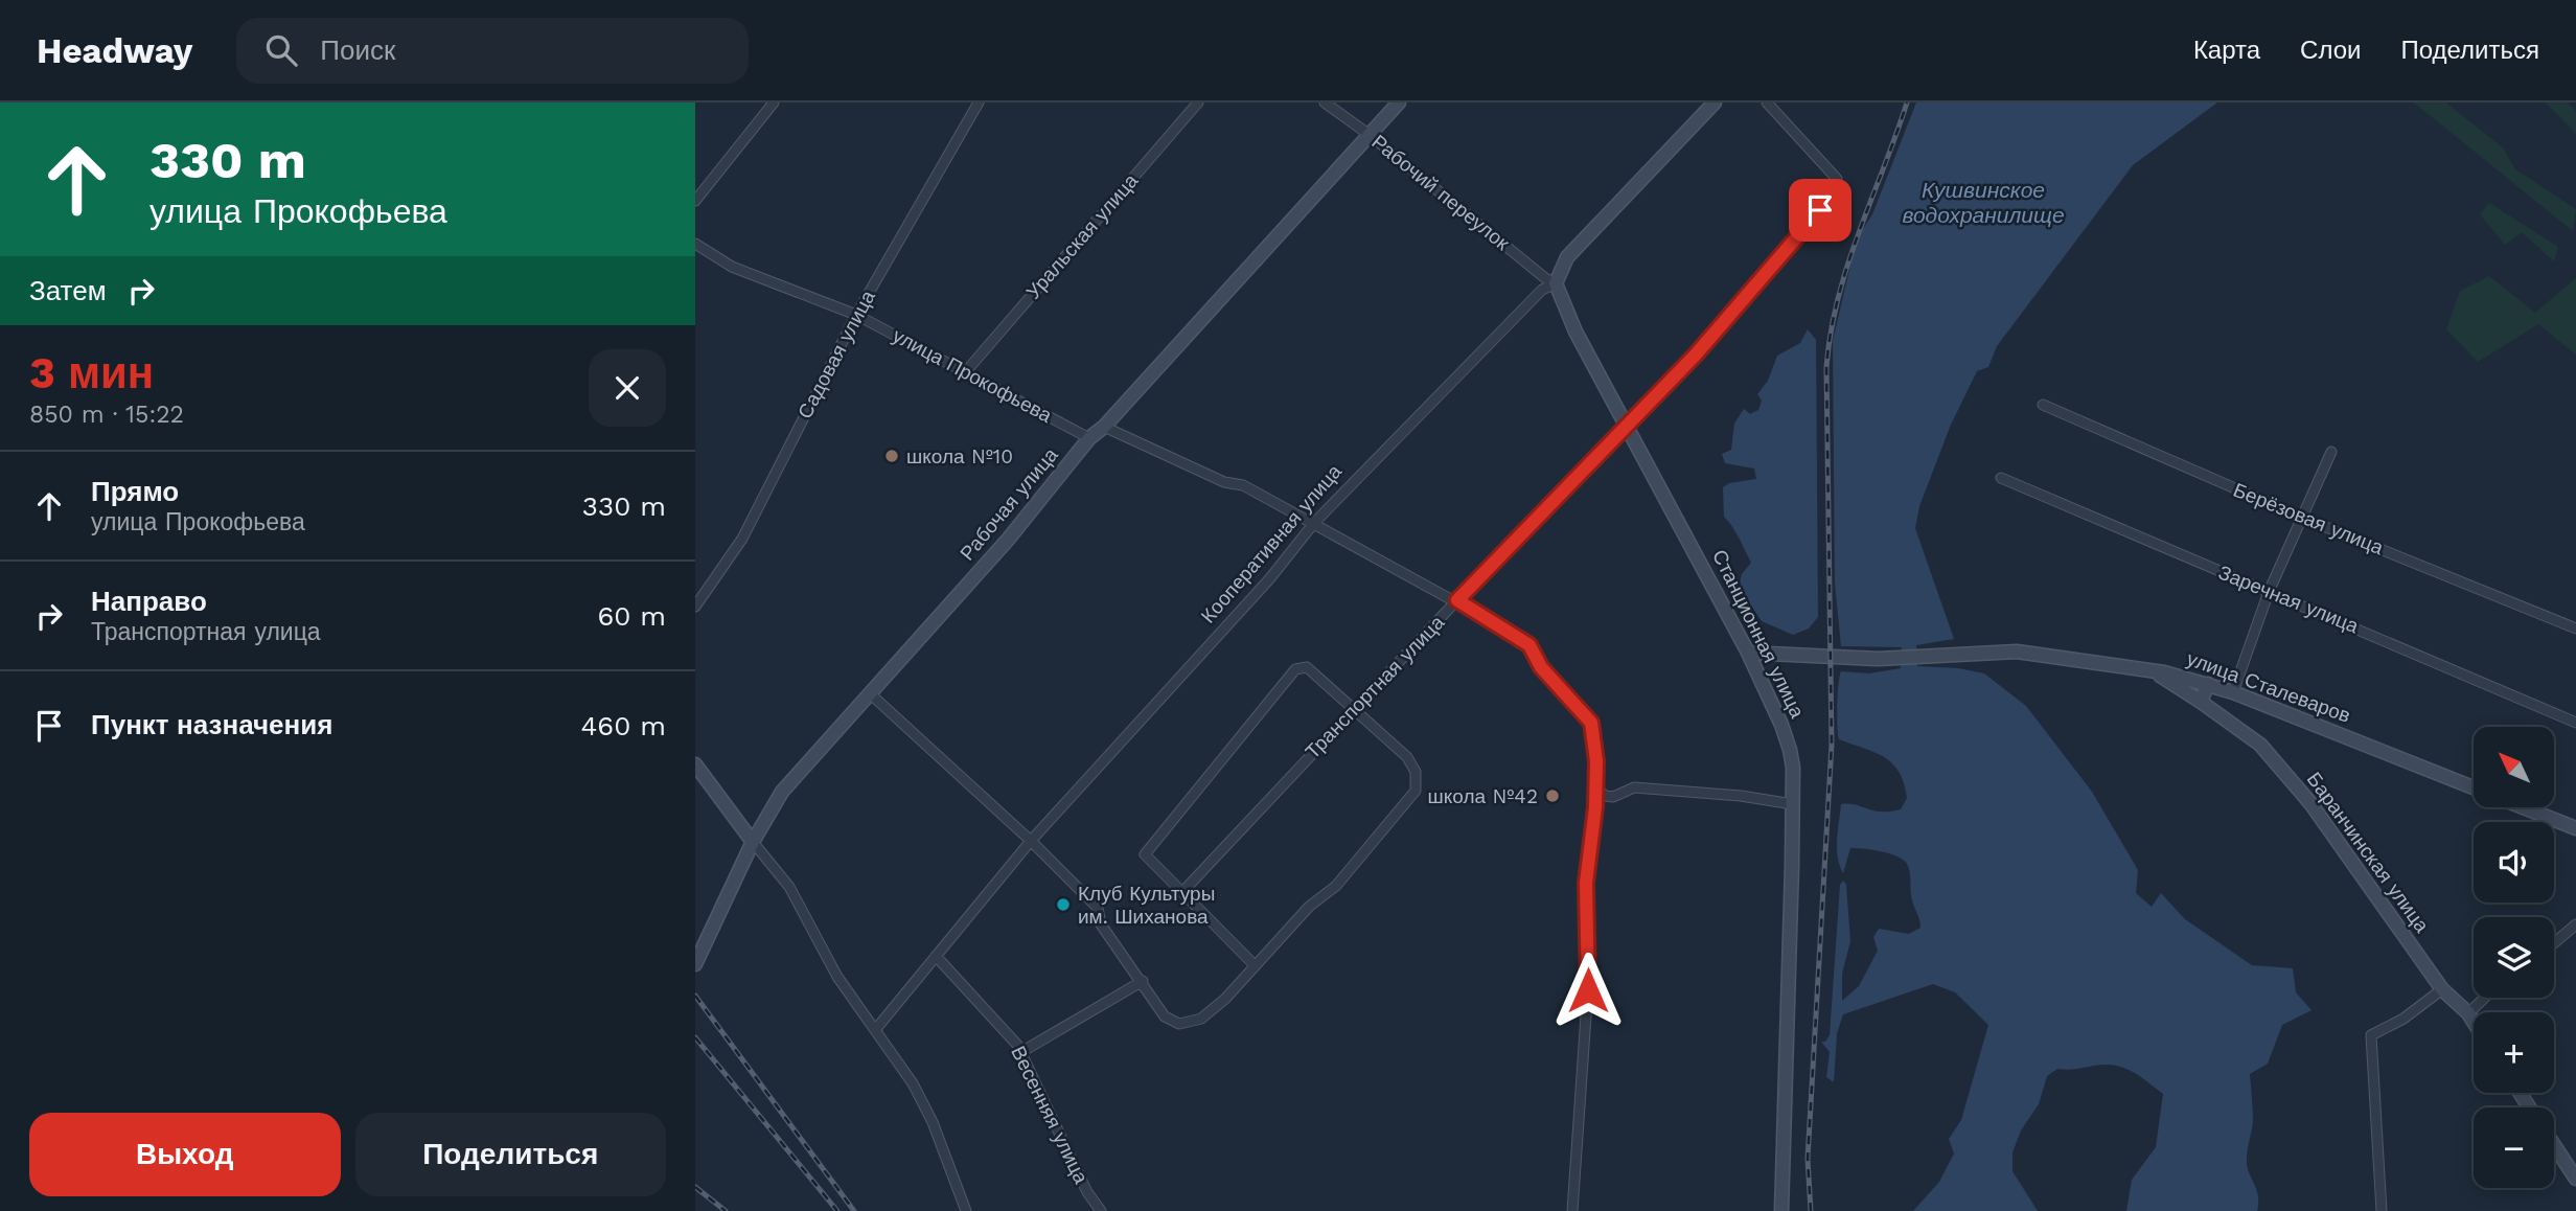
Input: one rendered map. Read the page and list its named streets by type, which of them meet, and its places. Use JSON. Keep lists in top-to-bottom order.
{
  "streets": {
    "street": [
      "Рабочий переулок",
      "Уральская улица",
      "Садовая улица",
      "улица Прокофьева",
      "Рабочая улица",
      "Берёзовая улица",
      "Кооперативная улица",
      "Заречная улица",
      "Станционная улица",
      "Транспортная улица",
      "улица Сталеваров",
      "Баранчинская улица",
      "Весенняя улица"
    ]
  },
  "crossings": [
    ["Рабочий переулок", "Рабочая улица"],
    ["Рабочий переулок", "Кооперативная улица"],
    ["Рабочий переулок", "Станционная улица"],
    ["Уральская улица", "улица Прокофьева"],
    ["Садовая улица", "улица Прокофьева"],
    ["улица Прокофьева", "Рабочая улица"],
    ["Кооперативная улица", "Станционная улица"],
    ["Кооперативная улица", "Весенняя улица"],
    ["Станционная улица", "Транспортная улица"],
    ["Станционная улица", "улица Сталеваров"],
    ["улица Сталеваров", "Баранчинская улица"]
  ],
  "water": ["Кушвинское водохранилище"],
  "places": ["школа №10", "школа №42", "Клуб Культуры им. Шиханова"],
  "north": "top left",
  "page": {
    "header": "Headway",
    "search": "Поиск",
    "nav": ["Карта", "Слои", "Поделиться"],
    "turn": ["330 m", "улица Прокофьева"],
    "then": "Затем",
    "heading": ["3 мин", "850 m · 15:22"],
    "list": [
      {
        "name": "Прямо",
        "note": "улица Прокофьева",
        "value": "330 m"
      },
      {
        "name": "Направо",
        "note": "Транспортная улица",
        "value": "60 m"
      },
      {
        "name": "Пункт назначения",
        "value": "460 m"
      }
    ],
    "map_buttons": ["+", "−"],
    "buttons": ["Выход", "Поделиться"]
  }
}
